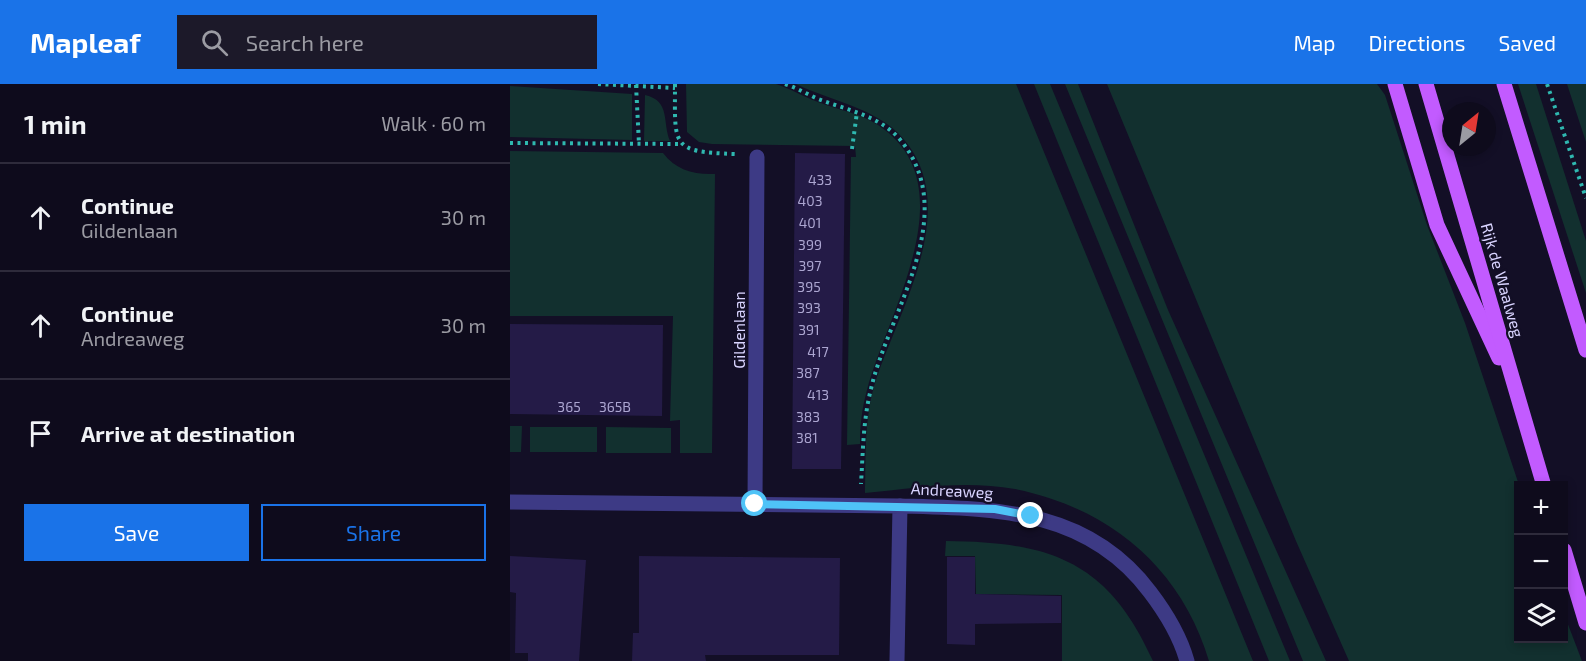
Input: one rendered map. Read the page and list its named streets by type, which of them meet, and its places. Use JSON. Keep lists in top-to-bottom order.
{
  "streets": {
    "main road": ["Rijk de Waalweg"],
    "street": ["Gildenlaan", "Andreaweg"]
  },
  "house_numbers": [
    "433",
    "403",
    "401",
    "399",
    "397",
    "395",
    "393",
    "391",
    "417",
    "387",
    "413",
    "365",
    "365B",
    "383",
    "381"
  ],
  "north": "top right",
  "page": {
    "header": "Mapleaf",
    "search": "Search here",
    "nav": ["Map", "Directions", "Saved"],
    "heading": ["1 min", "Walk · 60 m"],
    "list": [
      ["Continue", "Gildenlaan", "30 m"],
      ["Continue", "Andreaweg", "30 m"],
      "Arrive at destination"
    ],
    "map_buttons": ["+", "−"],
    "buttons": ["Save", "Share"]
  }
}
